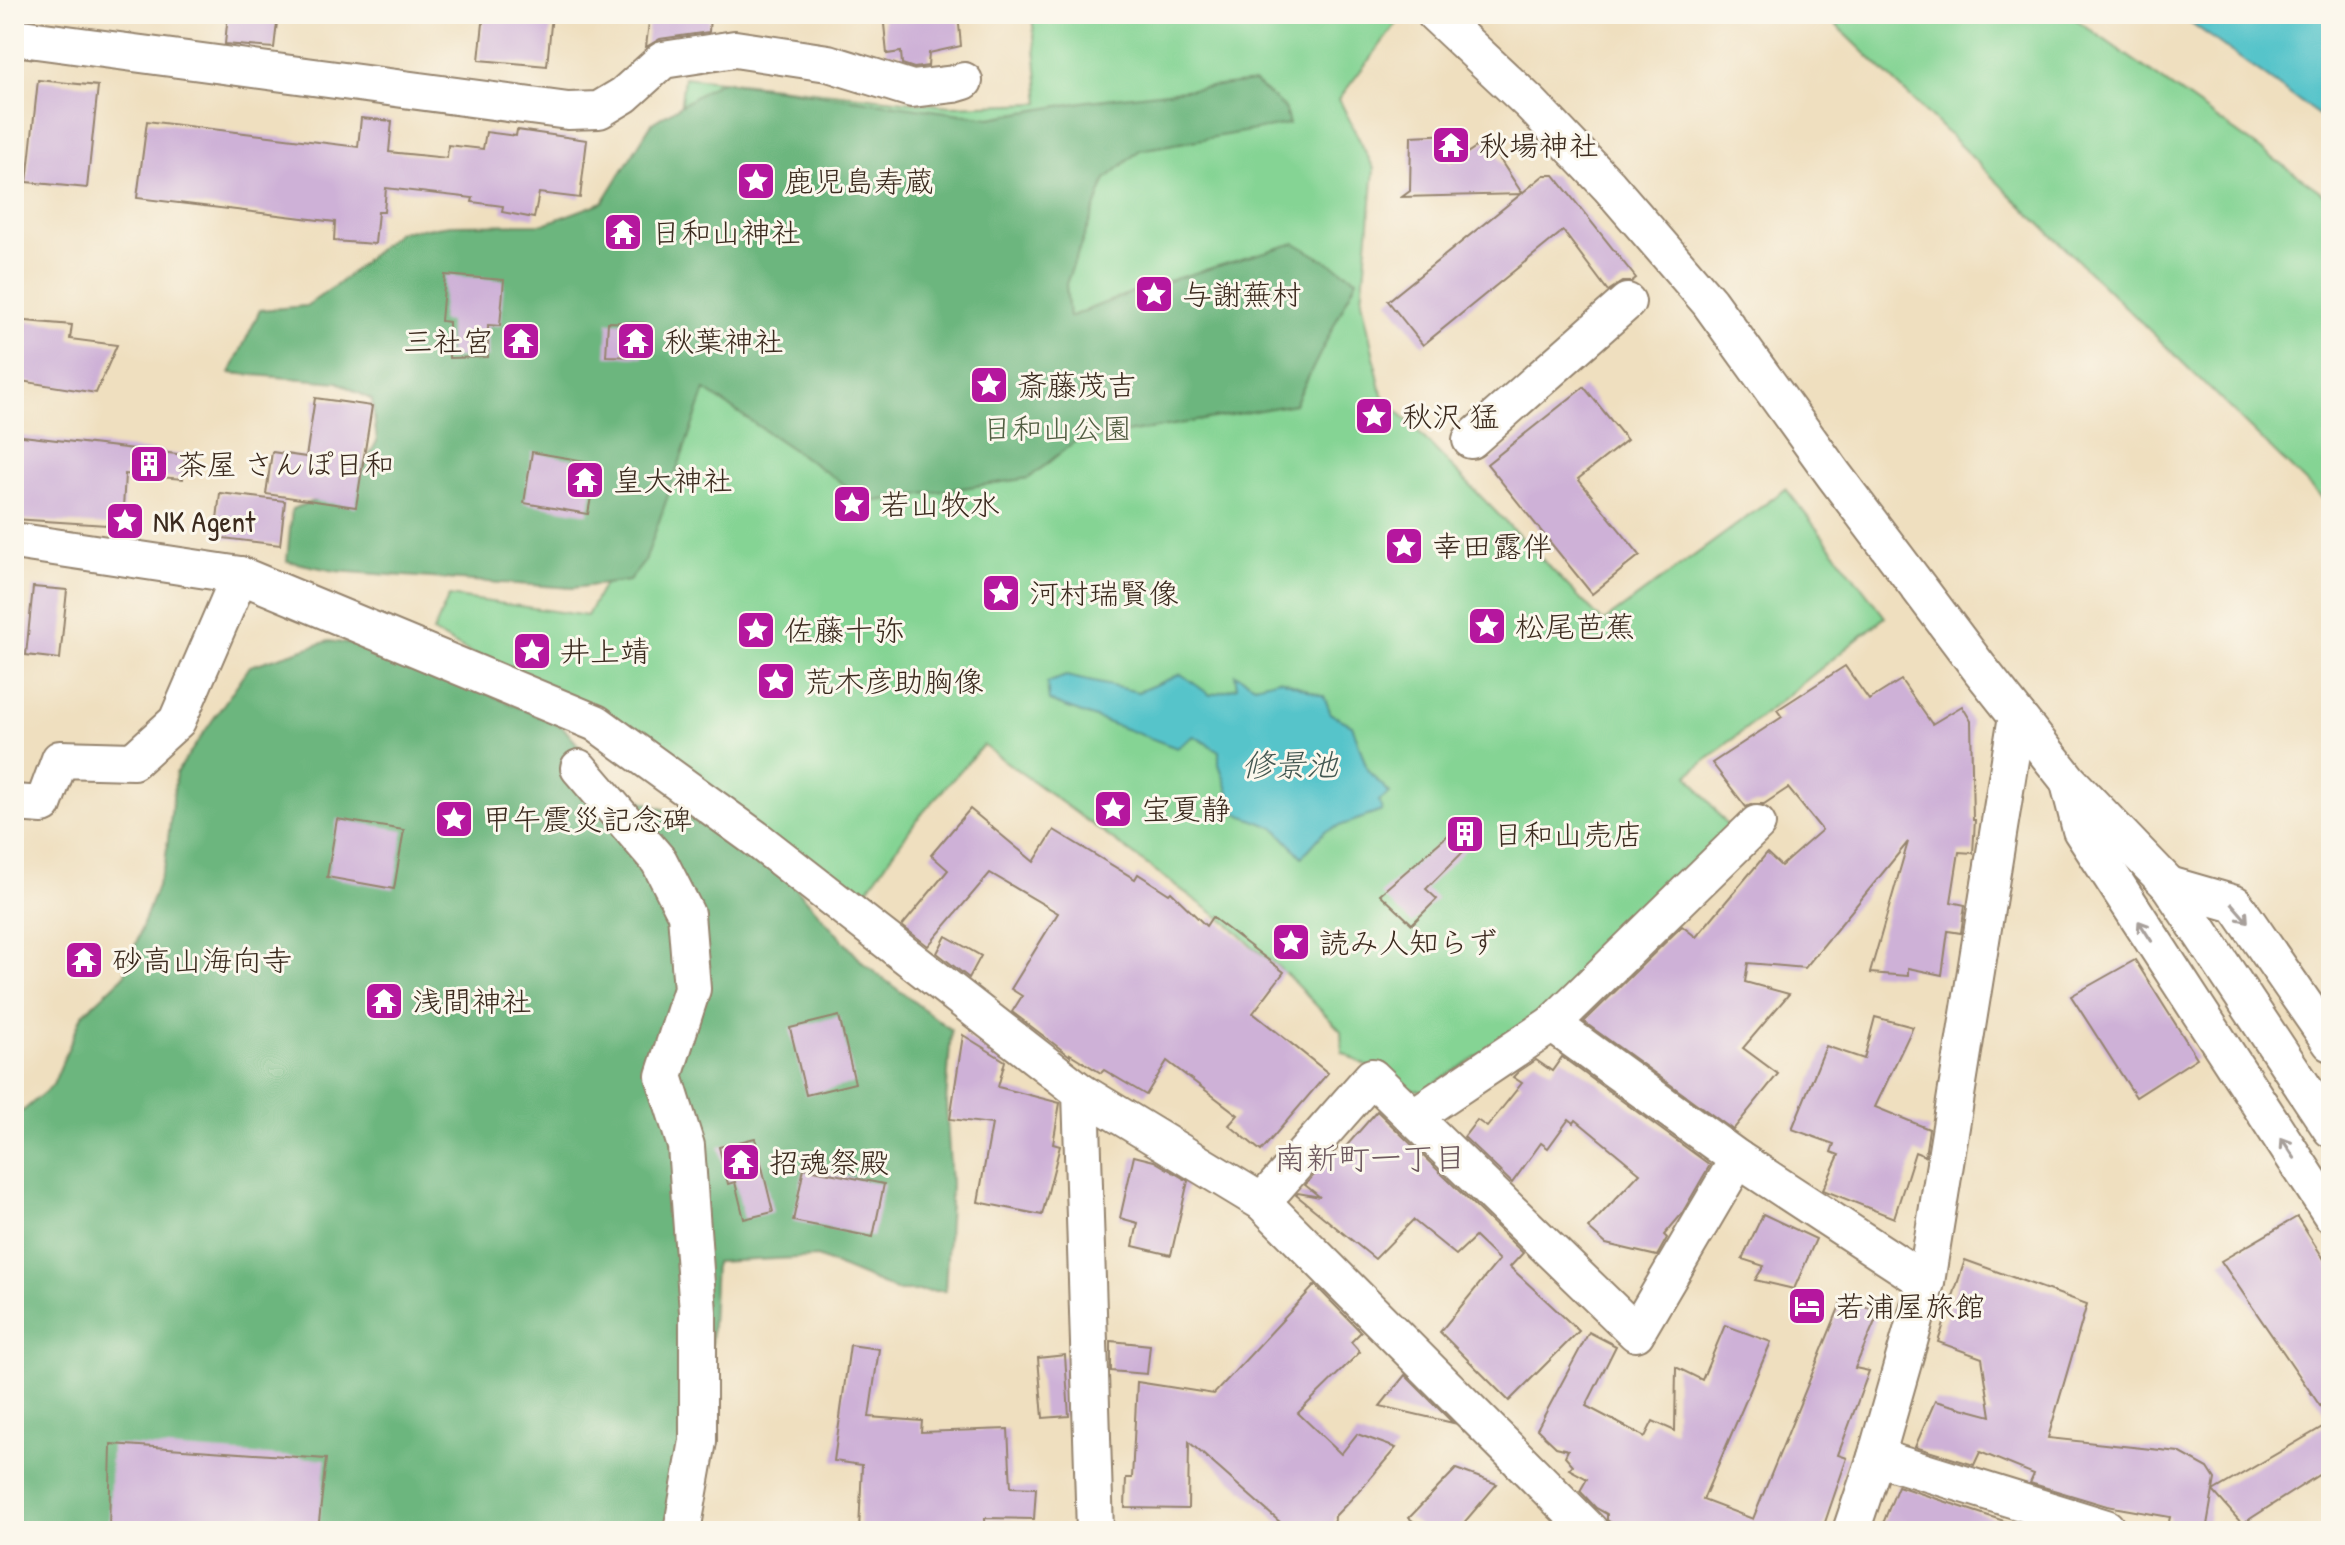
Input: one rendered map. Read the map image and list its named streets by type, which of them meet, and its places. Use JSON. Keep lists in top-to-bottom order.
{
  "districts": ["南新町一丁目"],
  "water": ["修景池"],
  "parks": ["日和山公園"],
  "places": {
    "temple": [
      "秋場神社",
      "日和山神社",
      "三社宮",
      "秋葉神社",
      "皇大神社",
      "砂高山海向寺",
      "浅間神社",
      "招魂祭殿"
    ],
    "place": [
      "鹿児島寿蔵",
      "与謝蕪村",
      "斎藤茂吉",
      "秋沢 猛",
      "若山牧水",
      "NK Agent",
      "幸田露伴",
      "河村瑞賢像",
      "松尾芭蕉",
      "佐藤十弥",
      "井上靖",
      "荒木彦助胸像",
      "宝夏静",
      "甲午震災記念碑",
      "読み人知らず"
    ],
    "building": ["茶屋 さんぽ日和", "日和山売店"],
    "hotel": ["若浦屋旅館"]
  }
}
